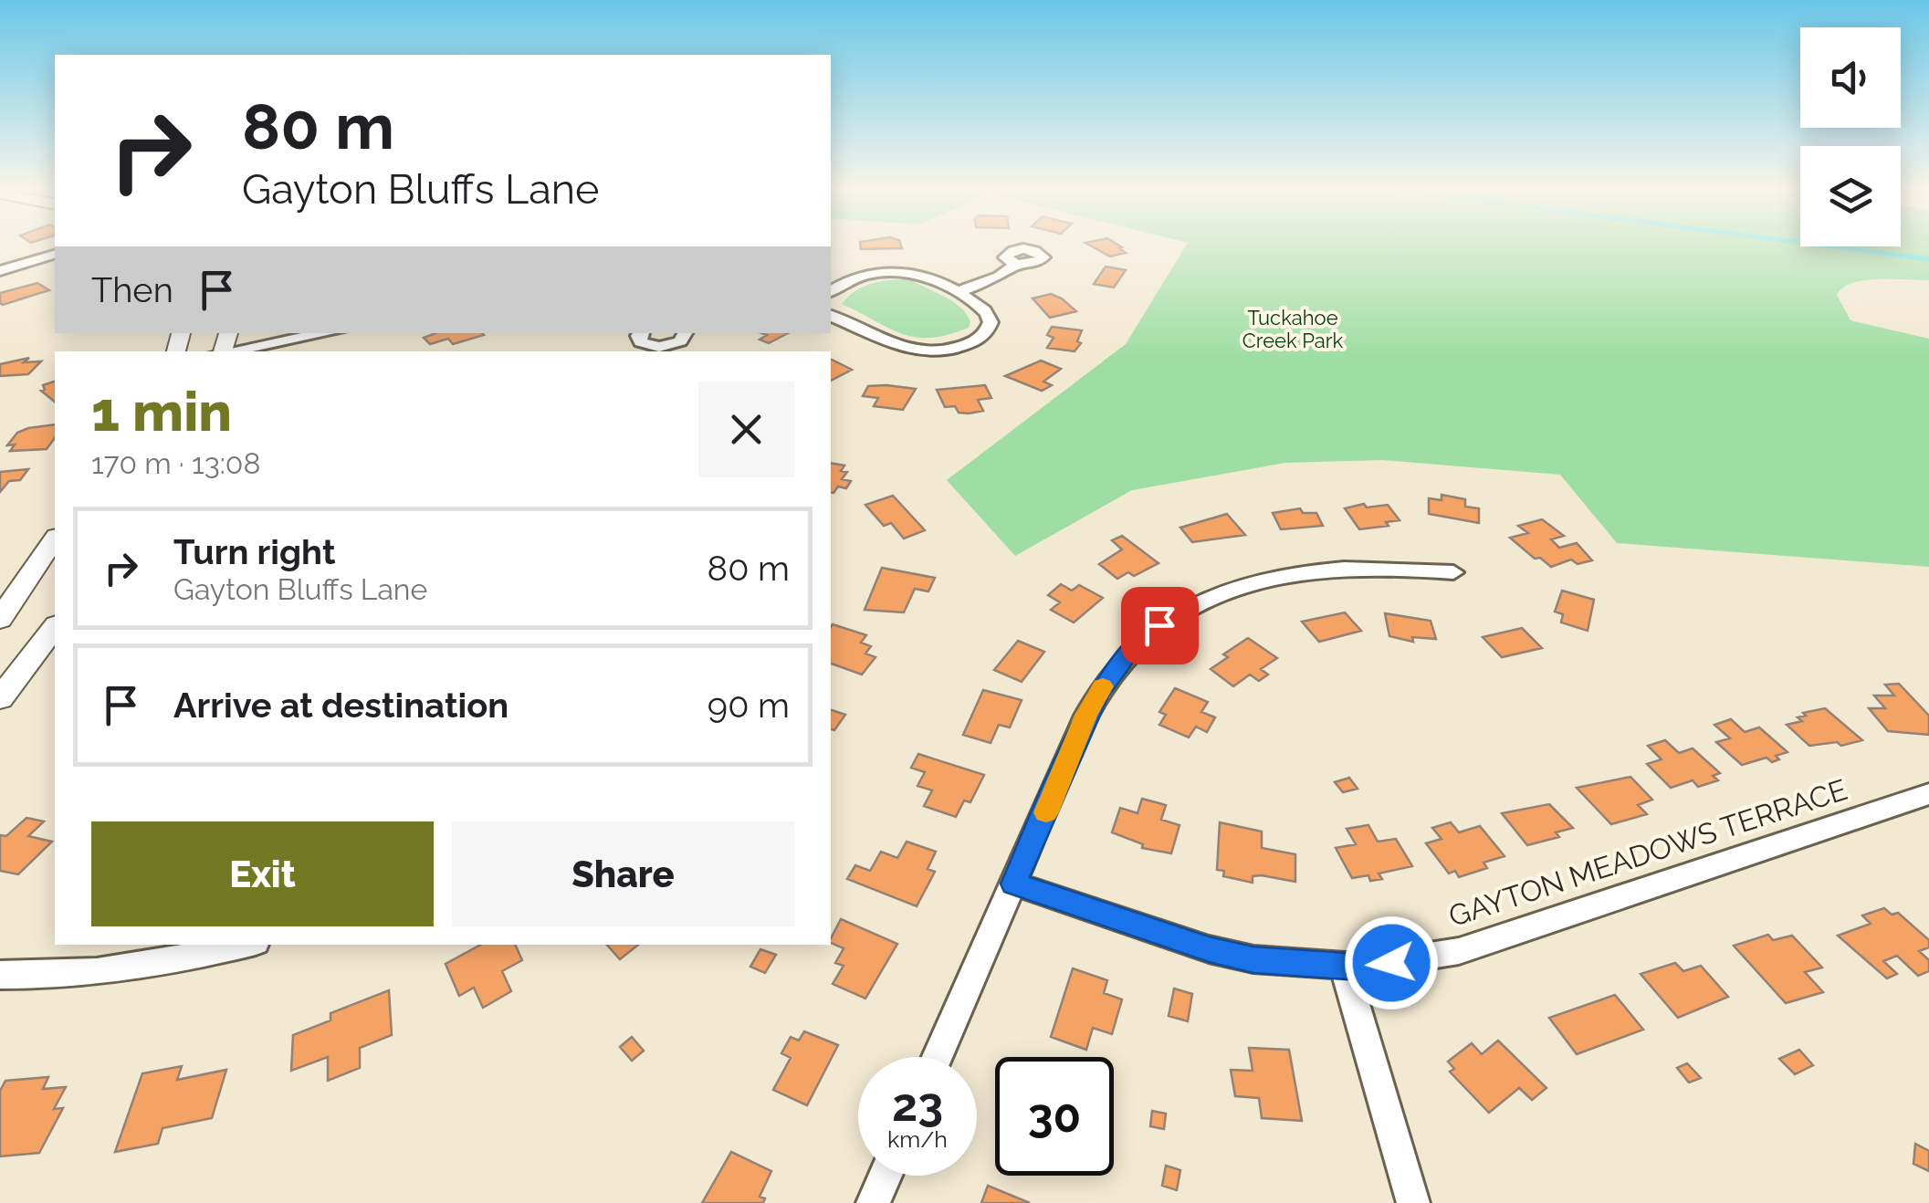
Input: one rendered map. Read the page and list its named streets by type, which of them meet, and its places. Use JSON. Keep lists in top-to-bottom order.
{
  "streets": {
    "street": ["GAYTON MEADOWS TERRACE"]
  },
  "parks": ["Tuckahoe Creek Park"],
  "page": {
    "turn": ["80 m", "Gayton Bluffs Lane"],
    "then": "Then",
    "heading": ["1 min", "170 m · 13:08"],
    "list": [
      {
        "name": "Turn right",
        "note": "Gayton Bluffs Lane",
        "value": "80 m"
      },
      {
        "name": "Arrive at destination",
        "value": "90 m"
      }
    ],
    "buttons": ["Exit", "Share"],
    "speed": "23 km/h",
    "limit": "30"
  }
}
